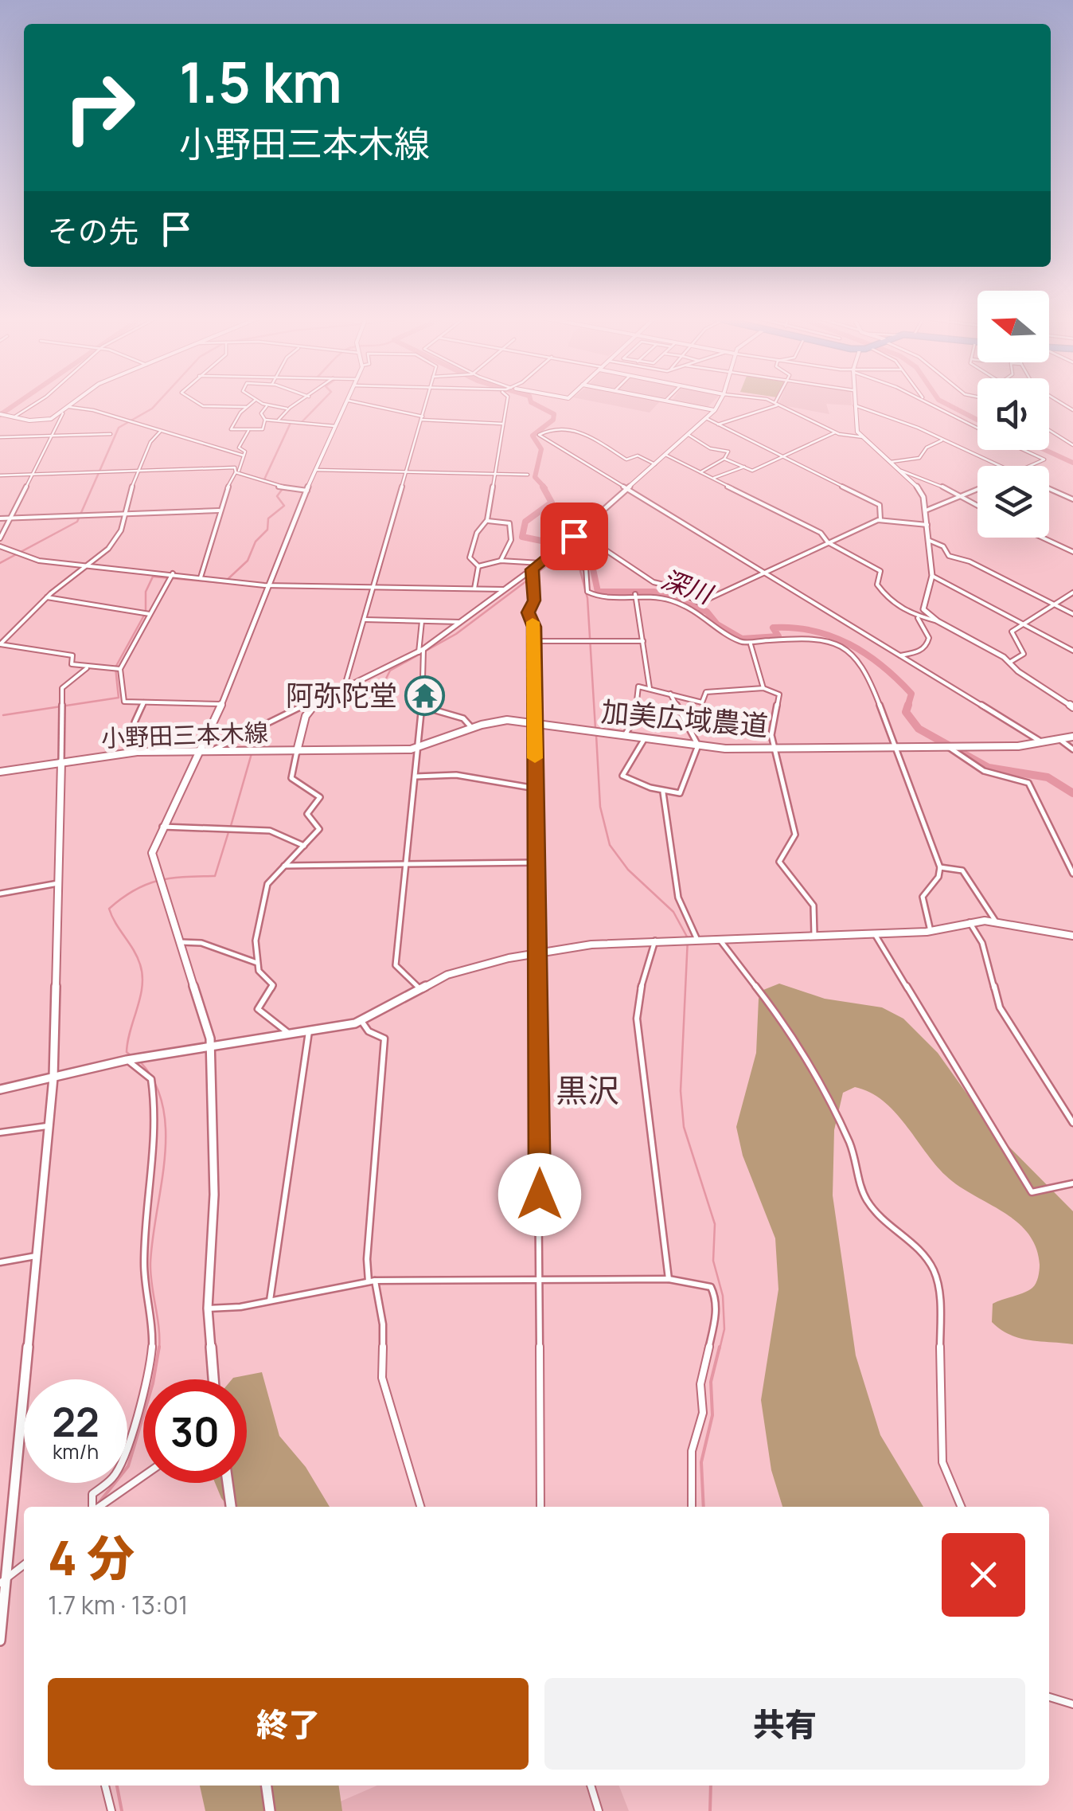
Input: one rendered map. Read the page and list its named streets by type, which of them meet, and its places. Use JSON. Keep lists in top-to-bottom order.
{
  "streets": {
    "street": ["加美広域農道", "小野田三本木線"]
  },
  "crossings": [
    ["加美広域農道", "小野田三本木線"]
  ],
  "districts": ["黒沢"],
  "water": ["深川"],
  "places": {
    "temple": ["阿弥陀堂"]
  },
  "north": "left",
  "page": {
    "turn": ["1.5 km", "小野田三本木線"],
    "then": "その先",
    "speed": "22 km/h",
    "limit": "30",
    "heading": ["4 分", "1.7 km · 13:01"],
    "buttons": ["終了", "共有"]
  }
}
